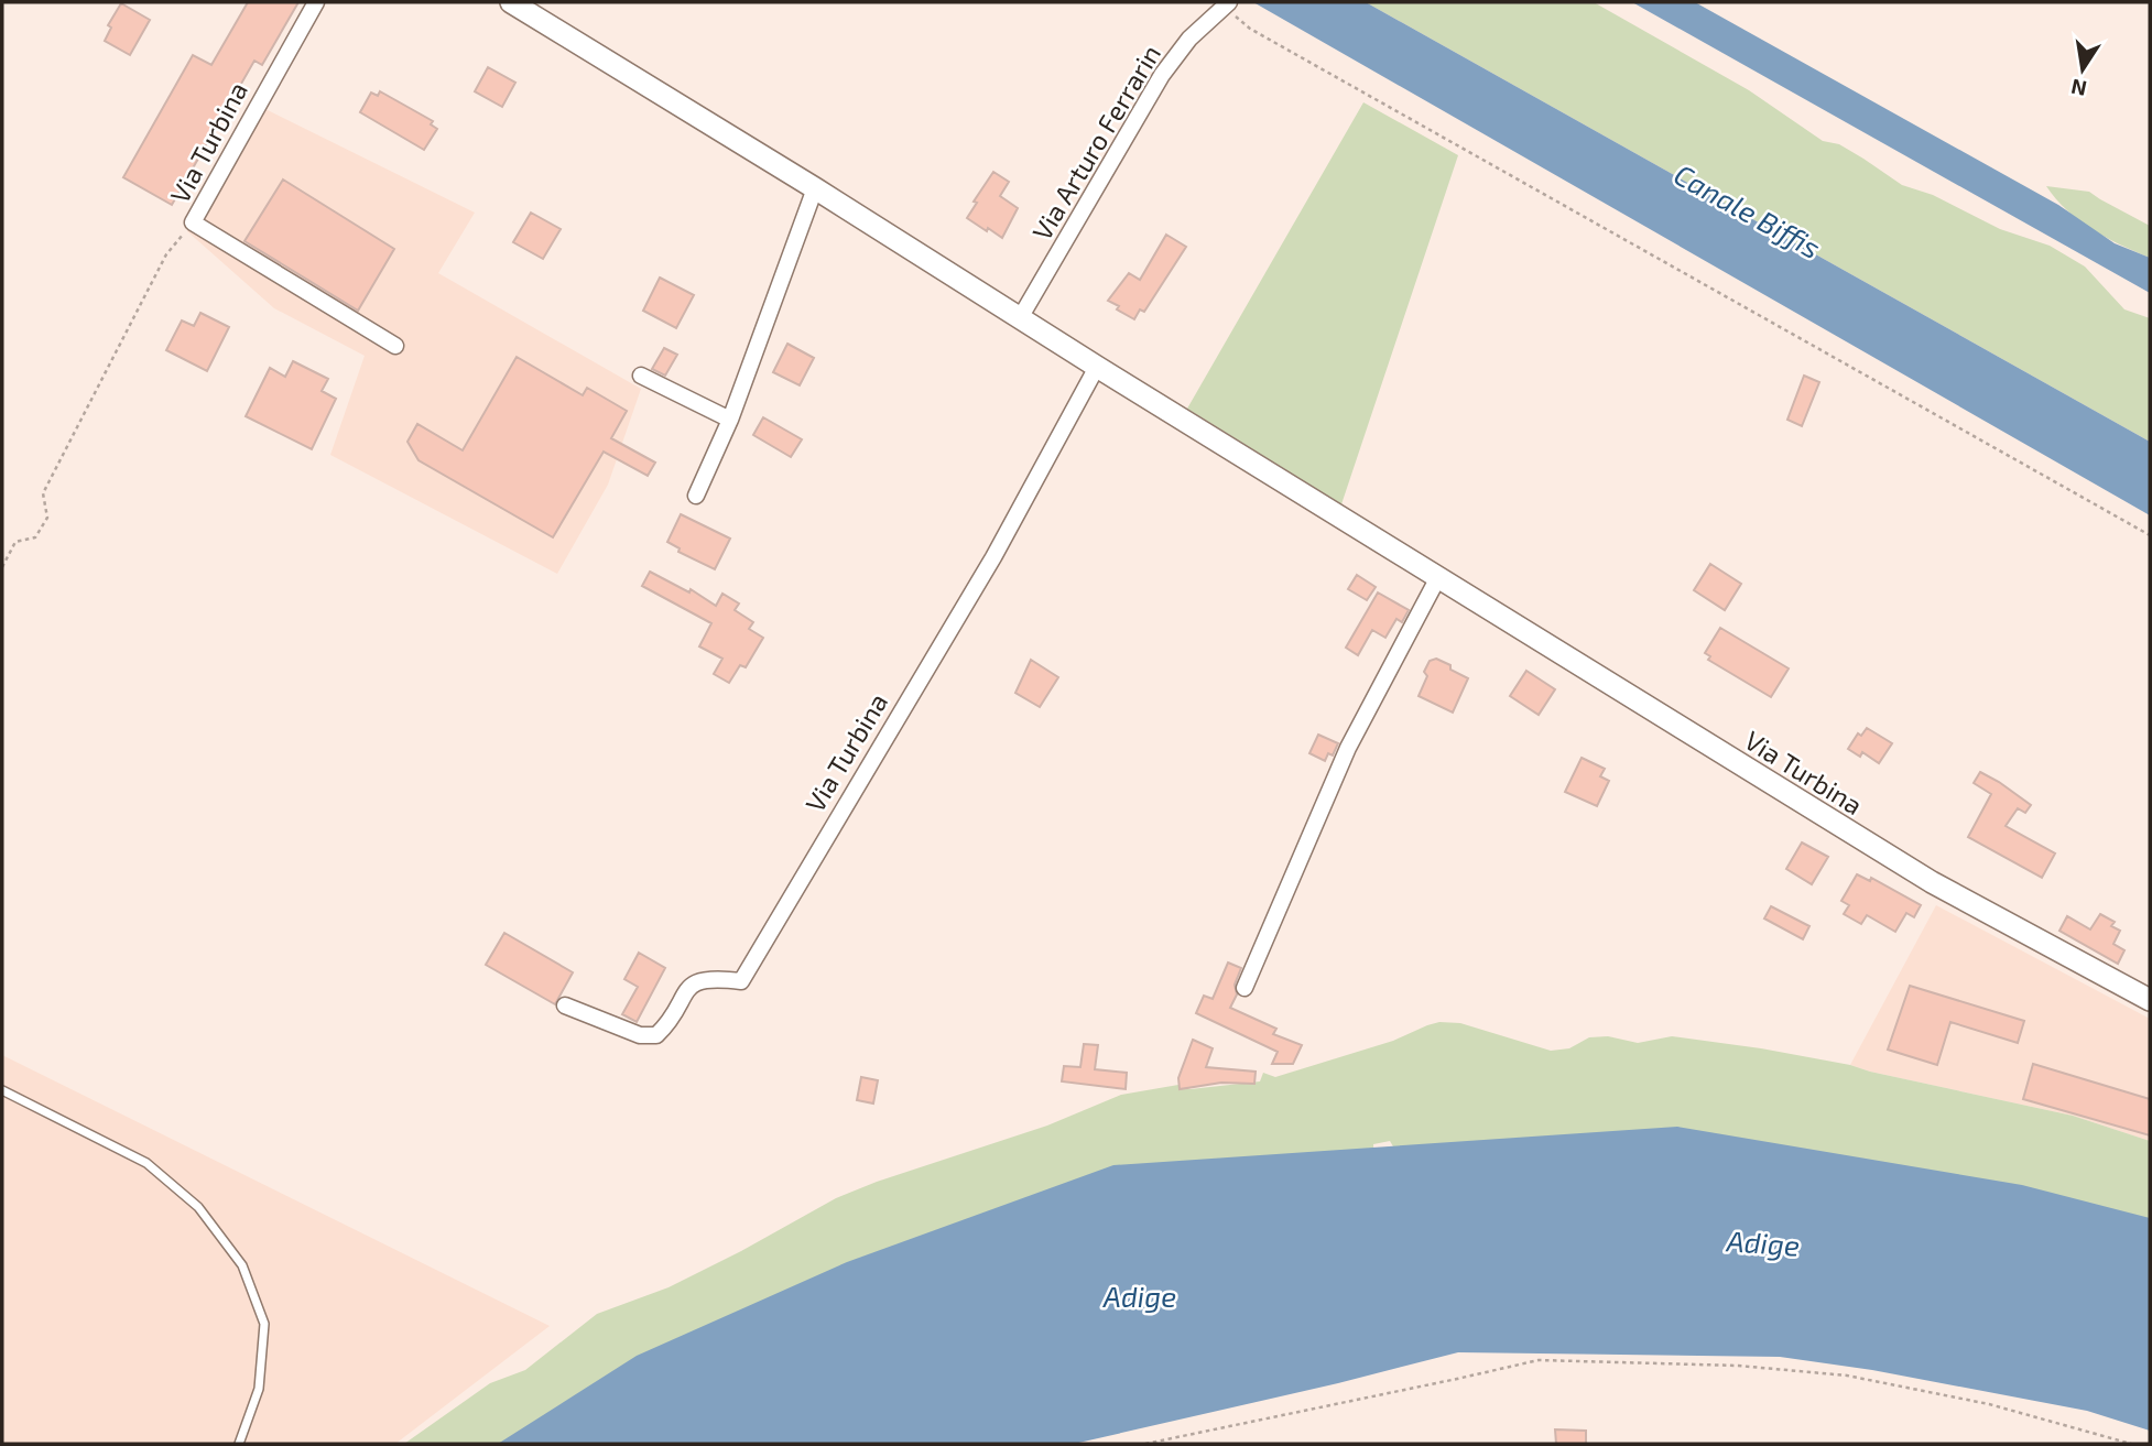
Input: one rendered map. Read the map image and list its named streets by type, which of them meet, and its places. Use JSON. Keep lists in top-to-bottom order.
{
  "streets": {
    "street": ["Via Turbina", "Via Arturo Ferrarin"]
  },
  "crossings": [
    ["Via Turbina", "Via Arturo Ferrarin"]
  ],
  "water": ["Canale Biffis", "Adige"],
  "north": "bottom"
}
